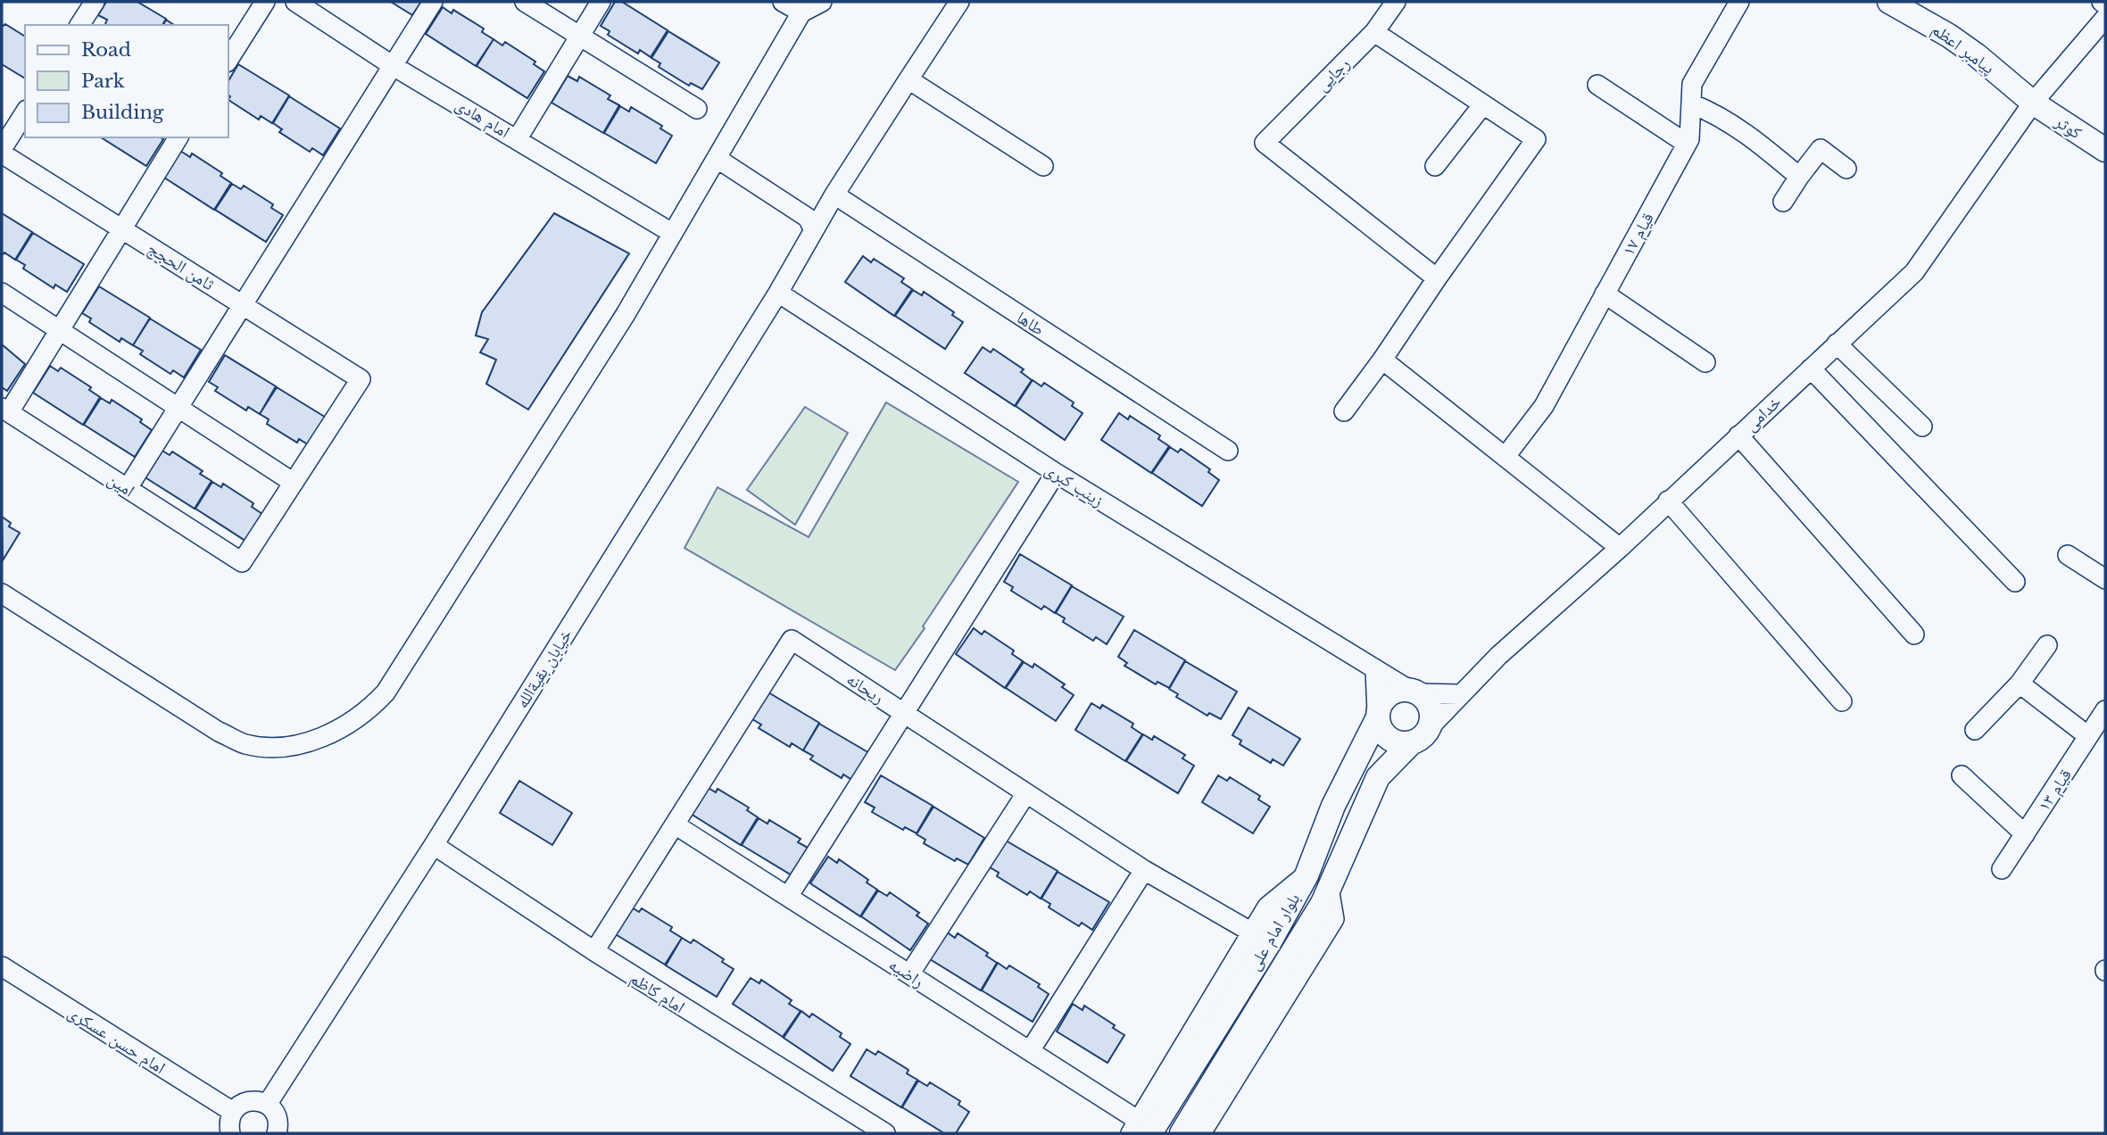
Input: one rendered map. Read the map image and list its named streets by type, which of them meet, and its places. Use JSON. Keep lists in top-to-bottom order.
{
  "streets": {
    "main road": ["پیامبر اعظم", "کوثر", "بلوار امام علی"],
    "street": [
      "رجایی",
      "امام هادی",
      "قیام ۱۷",
      "ثامن الحجج",
      "طاها",
      "خدامی",
      "امین",
      "زینب کبری",
      "خیابان بقیةالله",
      "ریحانه",
      "قیام ۱۳",
      "راضیه",
      "امام کاظم",
      "امام حسن عسکری"
    ]
  },
  "crossings": [
    ["پیامبر اعظم", "کوثر"],
    ["پیامبر اعظم", "خدامی"],
    ["کوثر", "خدامی"],
    ["ثامن الحجج", "امین"],
    ["طاها", "خیابان بقیةالله"],
    ["خدامی", "زینب کبری"],
    ["خدامی", "بلوار امام علی"],
    ["زینب کبری", "خیابان بقیةالله"],
    ["زینب کبری", "بلوار امام علی"],
    ["خیابان بقیةالله", "امام کاظم"],
    ["ریحانه", "راضیه"],
    ["ریحانه", "امام کاظم"],
    ["بلوار امام علی", "راضیه"]
  ],
  "legend": ["Road", "Park", "Building"]
}
